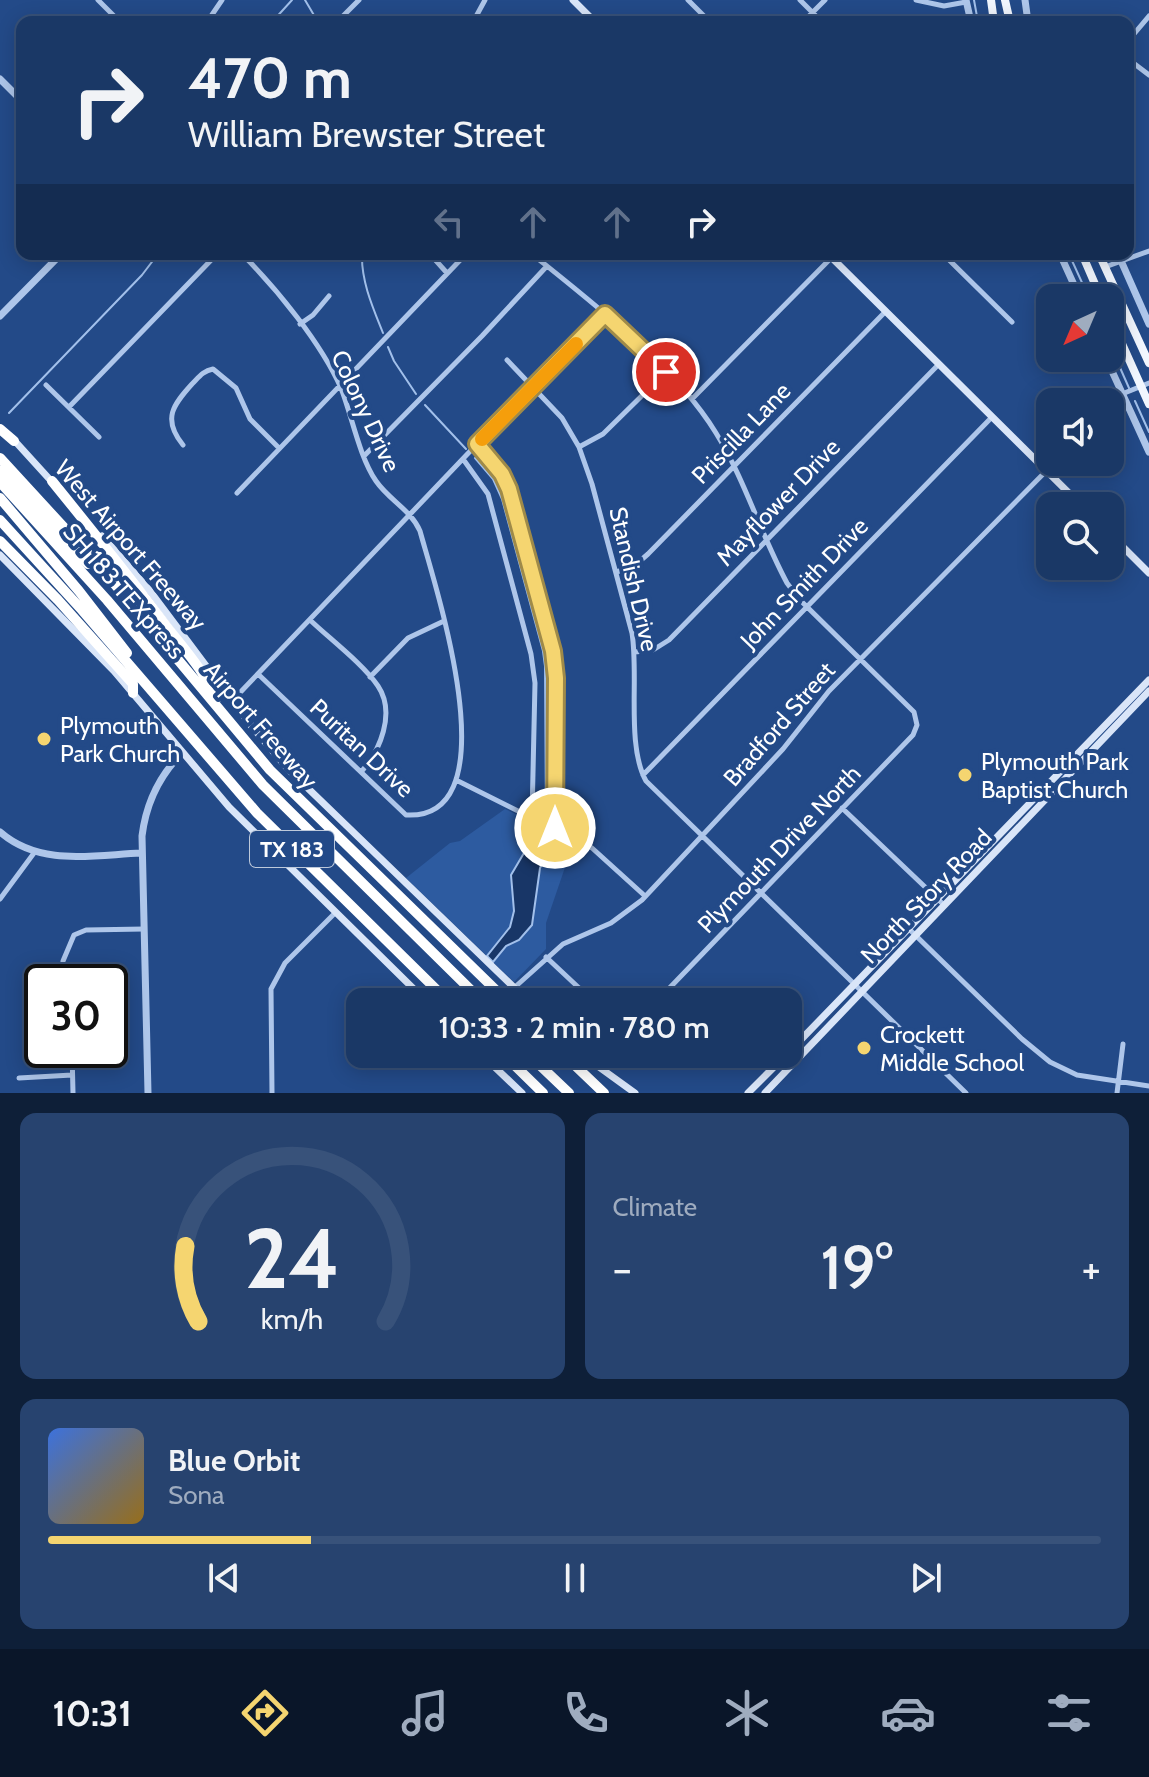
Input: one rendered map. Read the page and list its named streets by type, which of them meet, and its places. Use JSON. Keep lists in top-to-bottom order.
{
  "streets": {
    "highway": ["SH 183 TEXpress", "Airport Freeway", "TX 183"],
    "main road": ["West Airport Freeway", "North Story Road"],
    "street": [
      "Colony Drive",
      "Priscilla Lane",
      "Mayflower Drive",
      "Standish Drive",
      "John Smith Drive",
      "Bradford Street",
      "Puritan Drive",
      "Plymouth Drive North"
    ]
  },
  "crossings": [
    ["Colony Drive", "Puritan Drive"],
    ["Priscilla Lane", "Standish Drive"],
    ["Mayflower Drive", "Standish Drive"],
    ["West Airport Freeway", "Bradford Street"],
    ["Standish Drive", "John Smith Drive"],
    ["Bradford Street", "Plymouth Drive North"]
  ],
  "places": ["Plymouth Park Church", "Plymouth Park Baptist Church", "Crockett Middle School"],
  "north": "bottom left",
  "page": {
    "turn": ["470 m", "William Brewster Street"],
    "limit": "30",
    "trip": "10:33 · 2 min · 780 m",
    "tile": "Climate",
    "heat": ["−", "19°", "+"],
    "song": ["Blue Orbit", "Sona"],
    "tabs": "10:31",
    "gauge": ["24", "km/h"]
  }
}
